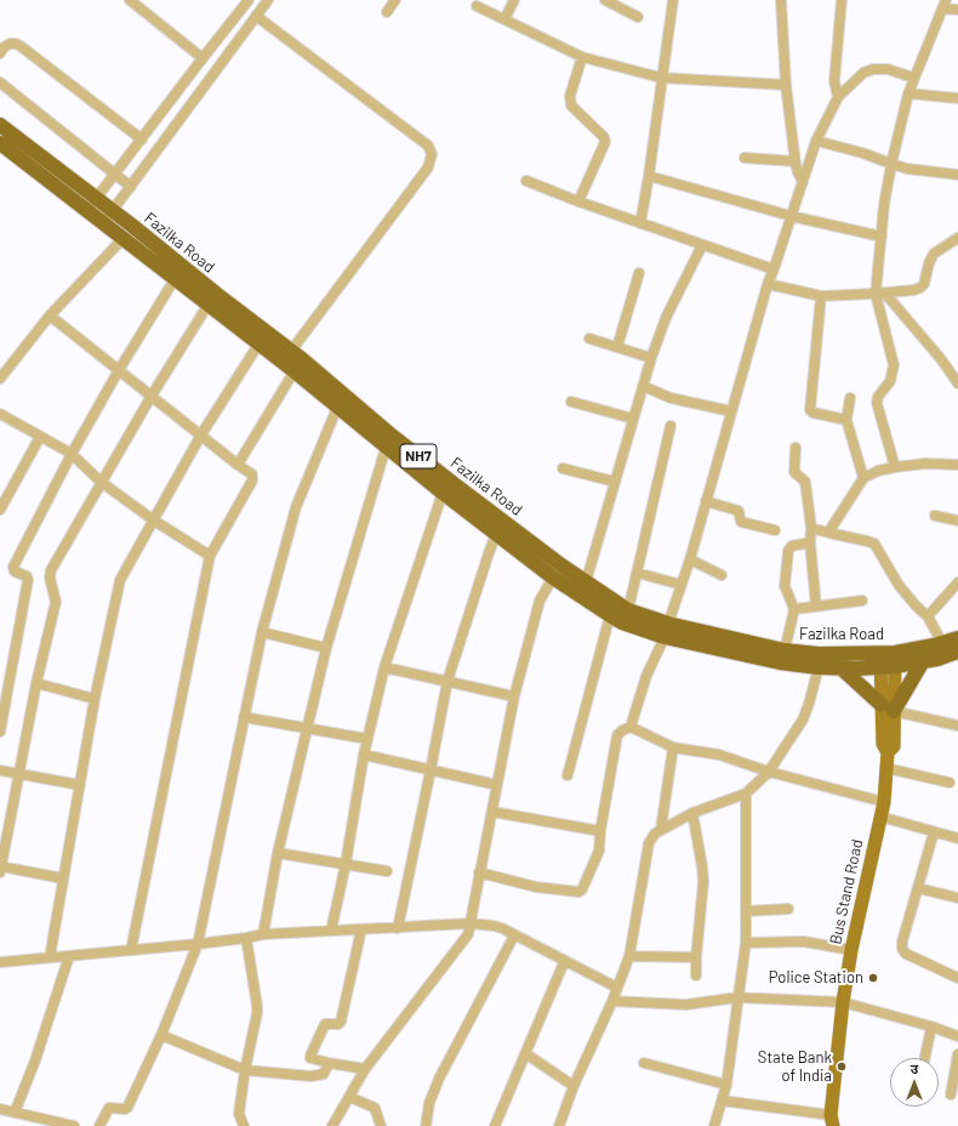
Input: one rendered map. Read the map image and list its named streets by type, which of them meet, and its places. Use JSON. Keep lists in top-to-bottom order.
{
  "streets": {
    "highway": ["Fazilka Road", "NH7"],
    "main road": ["Bus Stand Road"]
  },
  "crossings": [
    ["Fazilka Road", "NH7"],
    ["Fazilka Road", "Bus Stand Road"],
    ["NH7", "Bus Stand Road"]
  ],
  "places": ["Police Station", "State Bank of India"],
  "north": "top"
}
